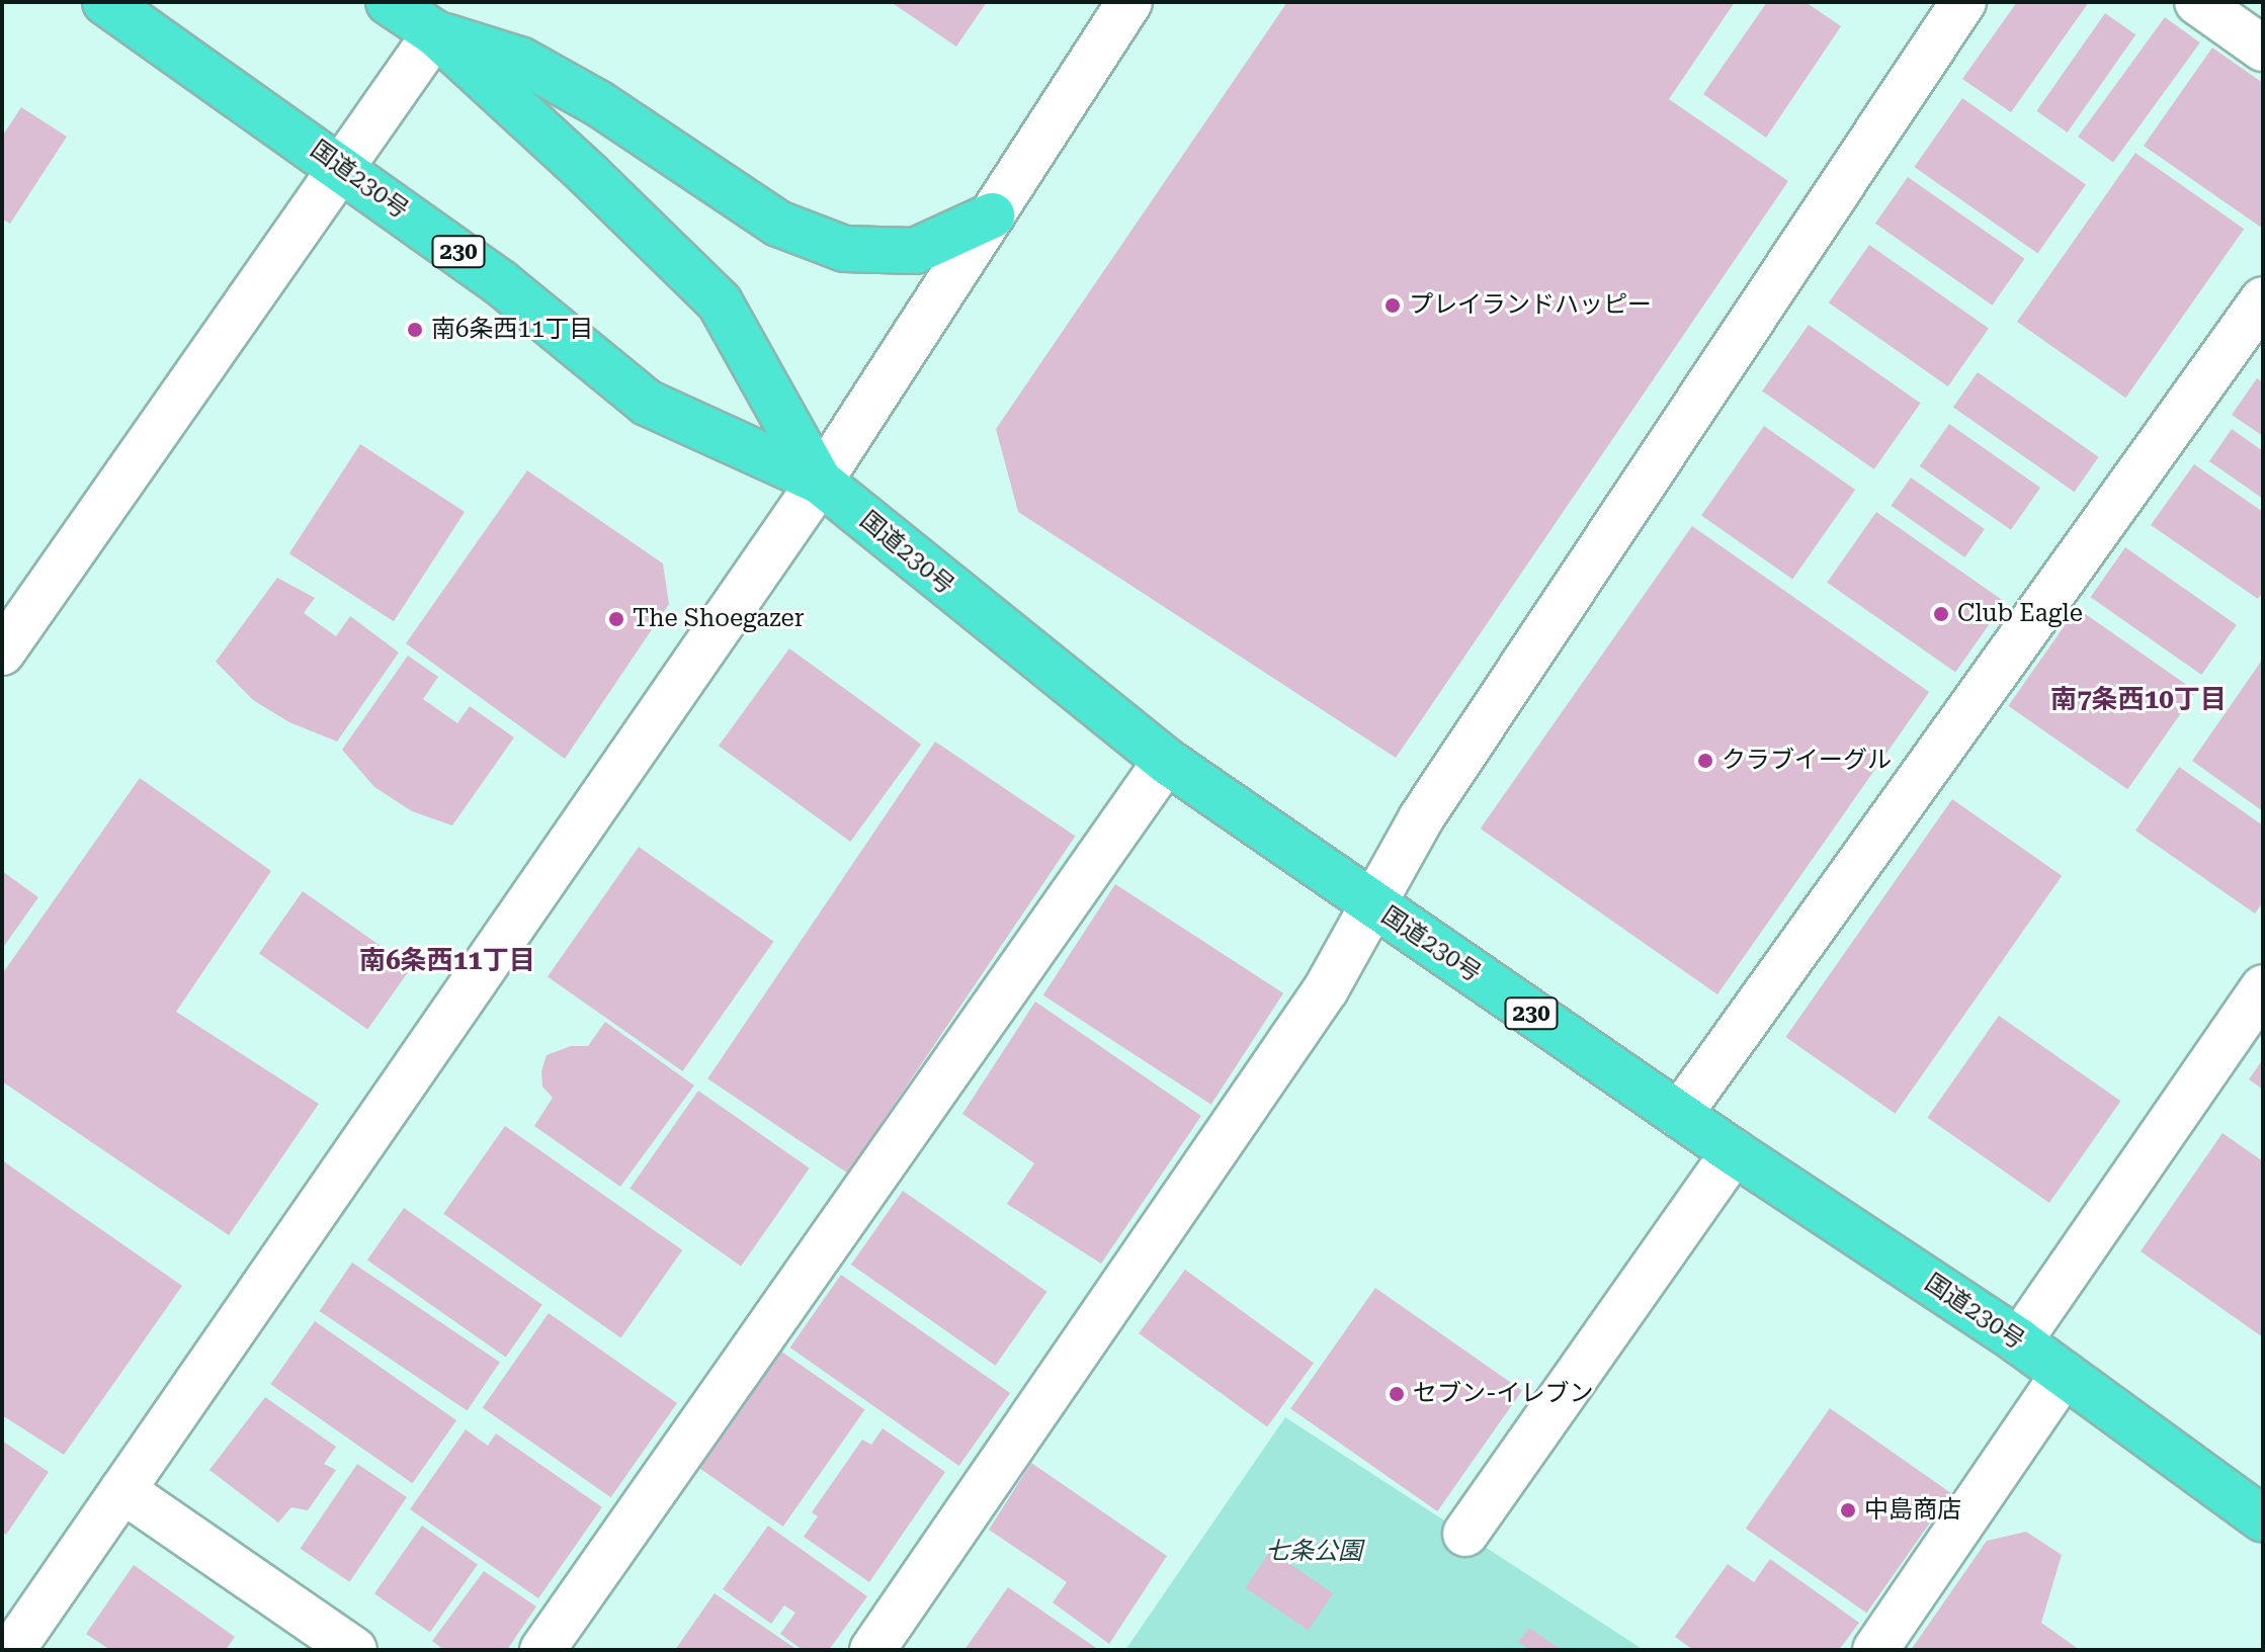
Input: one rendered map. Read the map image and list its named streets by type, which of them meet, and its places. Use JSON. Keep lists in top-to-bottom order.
{
  "streets": {
    "highway": ["国道230号", "230"]
  },
  "districts": ["南7条西10丁目", "南6条西11丁目"],
  "parks": ["七条公園"],
  "places": [
    "プレイランドハッピー",
    "南6条西11丁目",
    "Club Eagle",
    "The Shoegazer",
    "クラブイーグル",
    "セブン-イレブン",
    "中島商店"
  ]
}
